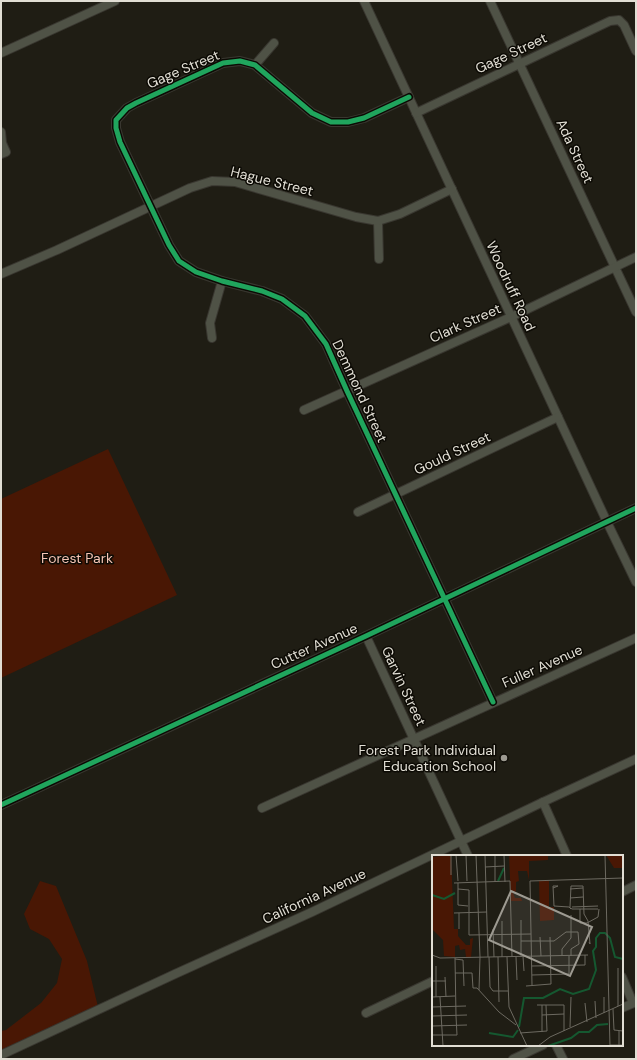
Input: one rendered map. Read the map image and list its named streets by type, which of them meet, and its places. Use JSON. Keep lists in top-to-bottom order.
{
  "streets": {
    "street": [
      "Gage Street",
      "Ada Street",
      "Hague Street",
      "Woodruff Road",
      "Clark Street",
      "Demmond Street",
      "Gould Street",
      "Cutter Avenue",
      "Fuller Avenue",
      "Garvin Street",
      "California Avenue"
    ]
  },
  "crossings": [
    ["Gage Street", "Ada Street"],
    ["Gage Street", "Woodruff Road"],
    ["Gage Street", "Demmond Street"],
    ["Ada Street", "Clark Street"],
    ["Hague Street", "Woodruff Road"],
    ["Hague Street", "Demmond Street"],
    ["Woodruff Road", "Clark Street"],
    ["Woodruff Road", "Gould Street"],
    ["Woodruff Road", "Cutter Avenue"],
    ["Clark Street", "Demmond Street"],
    ["Demmond Street", "Gould Street"],
    ["Demmond Street", "Cutter Avenue"],
    ["Demmond Street", "Fuller Avenue"],
    ["Cutter Avenue", "Garvin Street"],
    ["Fuller Avenue", "Garvin Street"],
    ["Garvin Street", "California Avenue"]
  ],
  "parks": ["Forest Park"],
  "places": ["Forest Park Individual Education School"]
}
